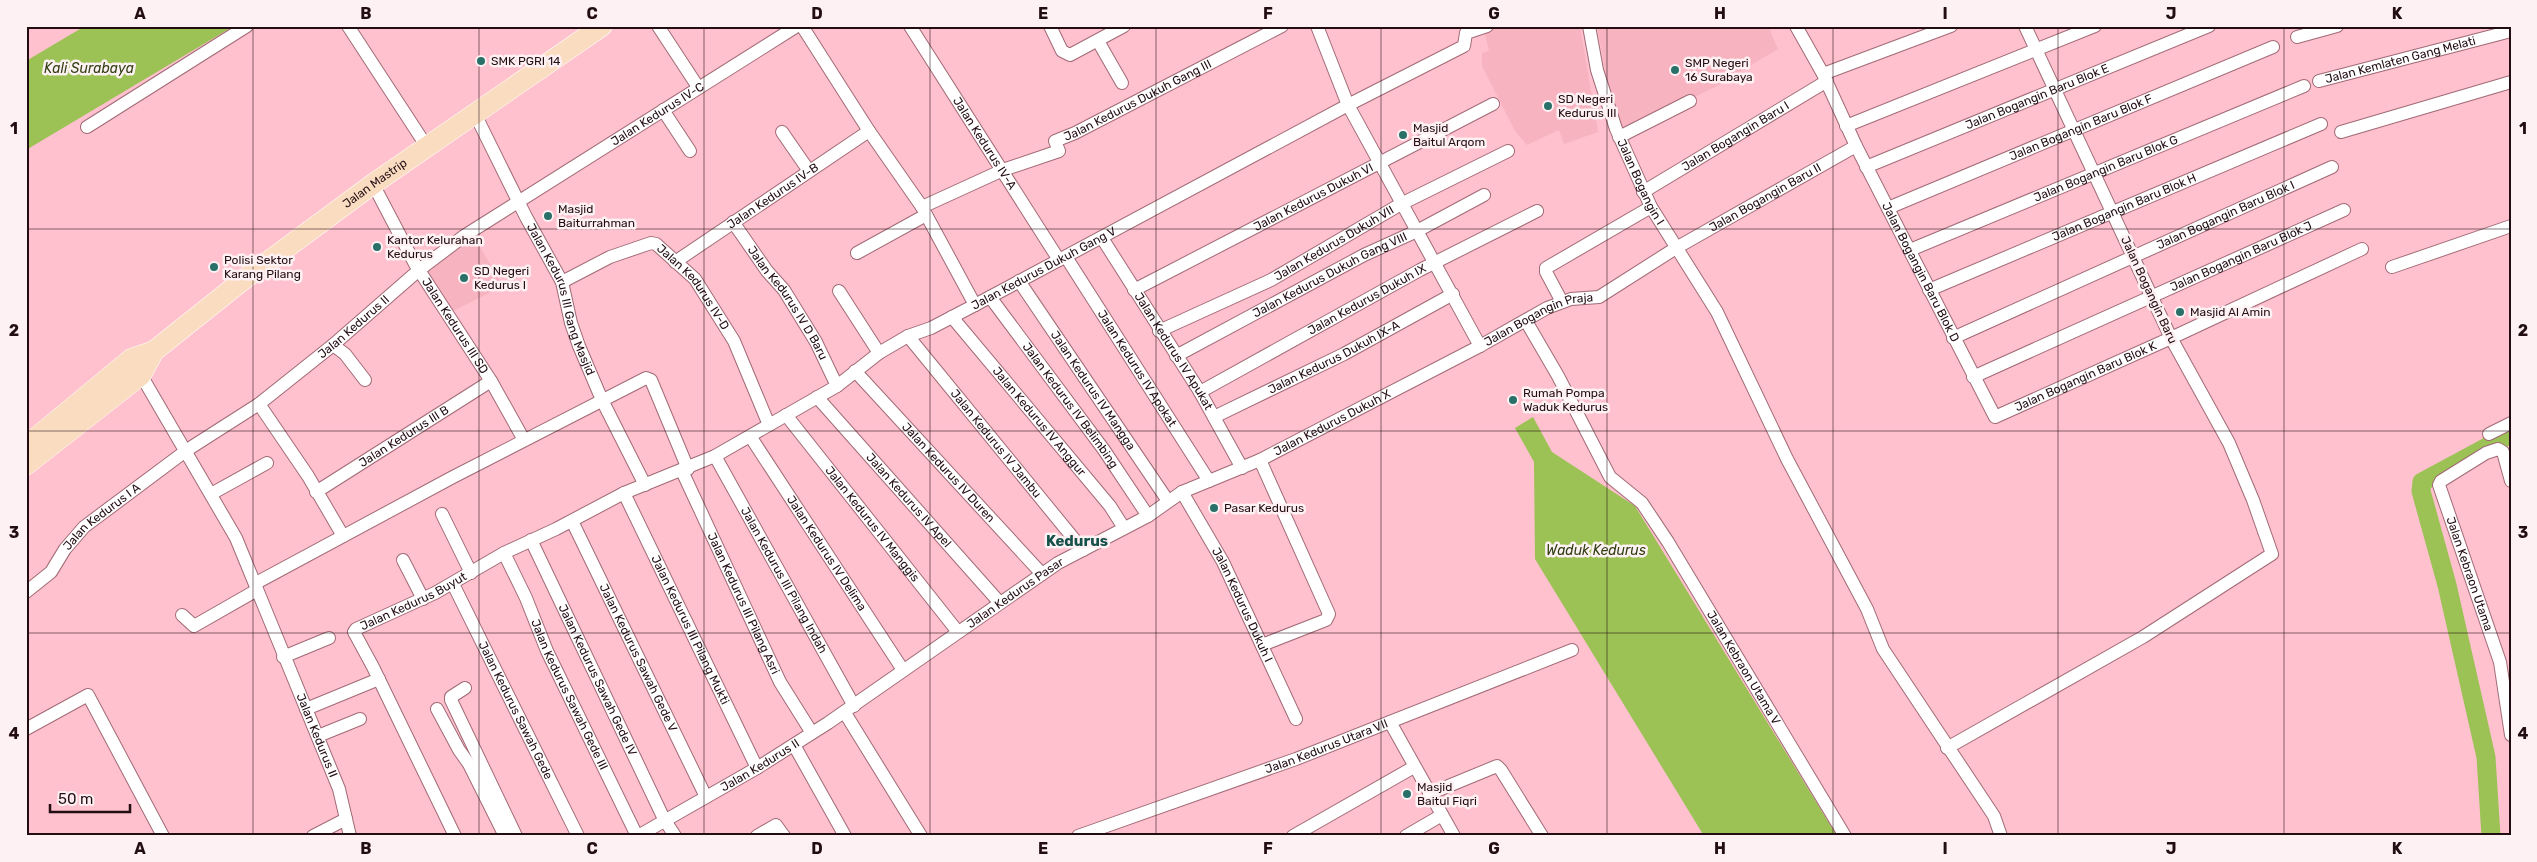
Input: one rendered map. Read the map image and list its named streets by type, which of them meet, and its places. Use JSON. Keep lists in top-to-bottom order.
{
  "streets": {
    "main road": ["Jalan Mastrip"],
    "street": [
      "Jalan Kemlaten Gang Melati",
      "Jalan Bogangin Baru Blok E",
      "Jalan Kedurus Dukuh Gang III",
      "Jalan Kedurus IV-C",
      "Jalan Bogangin Baru Blok F",
      "Jalan Bogangin Baru I",
      "Jalan Kedurus IV-A",
      "Jalan Bogangin Baru Blok G",
      "Jalan Bogangin I",
      "Jalan Kedurus IV-B",
      "Jalan Kedurus Dukuh VI",
      "Jalan Bogangin Baru II",
      "Jalan Bogangin Baru Blok H",
      "Jalan Bogangin Baru Blok I",
      "Jalan Kedurus Dukuh VII",
      "Jalan Bogangin Baru Blok J",
      "Jalan Kedurus Dukuh Gang V",
      "Jalan Bogangin Baru Blok D",
      "Jalan Kedurus Dukuh Gang VIII",
      "Jalan Kedurus IV-D",
      "Jalan Bogangin Baru",
      "Jalan Kedurus III Gang Masjid",
      "Jalan Kedurus Dukuh IX",
      "Jalan Kedurus IV D Baru",
      "Jalan Bogangin Praja",
      "Jalan Kedurus II",
      "Jalan Kedurus III SD",
      "Jalan Kedurus IV Apukat",
      "Jalan Kedurus Dukuh IX-A",
      "Jalan Kedurus IV Apokat",
      "Jalan Bogangin Baru Blok K",
      "Jalan Kedurus IV Mangga",
      "Jalan Kedurus IV Belimbing",
      "Jalan Kedurus IV Anggur",
      "Jalan Kedurus Dukuh X",
      "Jalan Kedurus III B",
      "Jalan Kedurus IV Jambu",
      "Jalan Kedurus IV Duren",
      "Jalan Kedurus IV Apel",
      "Jalan Kedurus I A",
      "Jalan Kedurus IV Manggis",
      "Jalan Kedurus IV Delima",
      "Jalan Kebraon Utama",
      "Jalan Kedurus III Pilang Indah",
      "Jalan Kedurus Pasar",
      "Jalan Kedurus Buyut",
      "Jalan Kedurus III Pilang Asri",
      "Jalan Kedurus Dukuh I",
      "Jalan Kedurus III Pilang Mukti",
      "Jalan Kedurus Sawah Gede V",
      "Jalan Kebraon Utama V",
      "Jalan Kedurus Sawah Gede IV",
      "Jalan Kedurus Sawah Gede III",
      "Jalan Kedurus Sawah Gede",
      "Jalan Kedurus Utara VII"
    ]
  },
  "crossings": [
    ["Jalan Bogangin Baru Blok E", "Jalan Bogangin Baru Blok D"],
    ["Jalan Bogangin Baru Blok E", "Jalan Bogangin Baru"],
    ["Jalan Kedurus Dukuh Gang III", "Jalan Kedurus IV-A"],
    ["Jalan Kedurus IV-C", "Jalan Kedurus III Gang Masjid"],
    ["Jalan Kedurus IV-C", "Jalan Kedurus II"],
    ["Jalan Bogangin Baru Blok F", "Jalan Bogangin Baru Blok D"],
    ["Jalan Bogangin Baru Blok F", "Jalan Bogangin Baru"],
    ["Jalan Bogangin Baru I", "Jalan Bogangin I"],
    ["Jalan Bogangin Baru I", "Jalan Bogangin Baru Blok D"],
    ["Jalan Kedurus IV-A", "Jalan Kedurus Dukuh Gang V"],
    ["Jalan Kedurus IV-A", "Jalan Kedurus IV Apokat"],
    ["Jalan Bogangin Baru Blok G", "Jalan Bogangin Baru Blok D"],
    ["Jalan Bogangin Baru Blok G", "Jalan Bogangin Baru"],
    ["Jalan Bogangin I", "Jalan Bogangin Baru II"],
    ["Jalan Bogangin I", "Jalan Bogangin Baru"],
    ["Jalan Bogangin I", "Jalan Bogangin Praja"],
    ["Jalan Mastrip", "Jalan Kedurus III Gang Masjid"],
    ["Jalan Mastrip", "Jalan Kedurus II"],
    ["Jalan Mastrip", "Jalan Kedurus III SD"],
    ["Jalan Kedurus IV-B", "Jalan Kedurus IV-D"],
    ["Jalan Kedurus IV-B", "Jalan Kedurus IV D Baru"],
    ["Jalan Kedurus Dukuh VI", "Jalan Kedurus IV Apukat"],
    ["Jalan Bogangin Baru II", "Jalan Bogangin Baru Blok D"],
    ["Jalan Bogangin Baru II", "Jalan Bogangin Praja"],
    ["Jalan Bogangin Baru Blok H", "Jalan Bogangin Baru Blok D"],
    ["Jalan Bogangin Baru Blok H", "Jalan Bogangin Baru"],
    ["Jalan Bogangin Baru Blok I", "Jalan Bogangin Baru Blok D"],
    ["Jalan Bogangin Baru Blok I", "Jalan Bogangin Baru"],
    ["Jalan Kedurus Dukuh VII", "Jalan Kedurus IV Apukat"],
    ["Jalan Bogangin Baru Blok J", "Jalan Bogangin Baru Blok D"],
    ["Jalan Bogangin Baru Blok J", "Jalan Bogangin Baru"],
    ["Jalan Kedurus Dukuh Gang V", "Jalan Kedurus IV-D"],
    ["Jalan Kedurus Dukuh Gang V", "Jalan Kedurus III Gang Masjid"],
    ["Jalan Kedurus Dukuh Gang V", "Jalan Kedurus IV D Baru"],
    ["Jalan Kedurus Dukuh Gang V", "Jalan Kedurus IV Apukat"],
    ["Jalan Kedurus Dukuh Gang V", "Jalan Kedurus IV Apokat"],
    ["Jalan Kedurus Dukuh Gang V", "Jalan Kedurus IV Mangga"],
    ["Jalan Kedurus Dukuh Gang V", "Jalan Kedurus IV Belimbing"],
    ["Jalan Kedurus Dukuh Gang V", "Jalan Kedurus IV Anggur"],
    ["Jalan Kedurus Dukuh Gang V", "Jalan Kedurus IV Jambu"],
    ["Jalan Kedurus Dukuh Gang V", "Jalan Kedurus IV Duren"],
    ["Jalan Kedurus Dukuh Gang V", "Jalan Kedurus IV Apel"],
    ["Jalan Kedurus Dukuh Gang V", "Jalan Kedurus IV Manggis"],
    ["Jalan Kedurus Dukuh Gang V", "Jalan Kedurus IV Delima"],
    ["Jalan Kedurus Dukuh Gang V", "Jalan Kedurus III Pilang Indah"],
    ["Jalan Kedurus Dukuh Gang V", "Jalan Kedurus Buyut"],
    ["Jalan Kedurus Dukuh Gang V", "Jalan Kedurus III Pilang Asri"],
    ["Jalan Kedurus Dukuh Gang V", "Jalan Kedurus III Pilang Mukti"],
    ["Jalan Bogangin Baru Blok D", "Jalan Bogangin Baru Blok K"],
    ["Jalan Kedurus Dukuh Gang VIII", "Jalan Kedurus IV Apukat"],
    ["Jalan Kedurus IV-D", "Jalan Kedurus III Gang Masjid"],
    ["Jalan Bogangin Baru", "Jalan Bogangin Baru Blok K"],
    ["Jalan Kedurus III Gang Masjid", "Jalan Kedurus II"],
    ["Jalan Kedurus III Gang Masjid", "Jalan Kedurus III Pilang Asri"],
    ["Jalan Kedurus Dukuh IX", "Jalan Kedurus IV Apukat"],
    ["Jalan Bogangin Praja", "Jalan Kedurus Dukuh X"],
    ["Jalan Bogangin Praja", "Jalan Kebraon Utama V"],
    ["Jalan Kedurus II", "Jalan Kedurus III SD"],
    ["Jalan Kedurus II", "Jalan Kedurus I A"],
    ["Jalan Kedurus II", "Jalan Kedurus III Pilang Indah"],
    ["Jalan Kedurus II", "Jalan Kedurus Pasar"],
    ["Jalan Kedurus II", "Jalan Kedurus III Pilang Asri"],
    ["Jalan Kedurus II", "Jalan Kedurus III Pilang Mukti"],
    ["Jalan Kedurus II", "Jalan Kedurus Sawah Gede V"],
    ["Jalan Kedurus II", "Jalan Kedurus Sawah Gede IV"],
    ["Jalan Kedurus II", "Jalan Kedurus Sawah Gede III"],
    ["Jalan Kedurus III SD", "Jalan Kedurus III B"],
    ["Jalan Kedurus IV Apukat", "Jalan Kedurus Dukuh IX-A"],
    ["Jalan Kedurus IV Apukat", "Jalan Kedurus Dukuh X"],
    ["Jalan Kedurus IV Apokat", "Jalan Kedurus Dukuh X"],
    ["Jalan Kedurus IV Mangga", "Jalan Kedurus Pasar"],
    ["Jalan Kedurus IV Belimbing", "Jalan Kedurus Pasar"],
    ["Jalan Kedurus IV Anggur", "Jalan Kedurus Pasar"],
    ["Jalan Kedurus Dukuh X", "Jalan Kedurus Pasar"],
    ["Jalan Kedurus Dukuh X", "Jalan Kedurus Dukuh I"],
    ["Jalan Kedurus IV Jambu", "Jalan Kedurus Pasar"],
    ["Jalan Kedurus IV Duren", "Jalan Kedurus Pasar"],
    ["Jalan Kedurus IV Apel", "Jalan Kedurus Pasar"],
    ["Jalan Kedurus IV Manggis", "Jalan Kedurus Pasar"],
    ["Jalan Kedurus IV Delima", "Jalan Kedurus Pasar"],
    ["Jalan Kedurus III Pilang Indah", "Jalan Kedurus Pasar"],
    ["Jalan Kedurus Pasar", "Jalan Kedurus Dukuh I"],
    ["Jalan Kedurus Buyut", "Jalan Kedurus III Pilang Mukti"],
    ["Jalan Kedurus Buyut", "Jalan Kedurus Sawah Gede V"],
    ["Jalan Kedurus Buyut", "Jalan Kedurus Sawah Gede IV"],
    ["Jalan Kedurus Buyut", "Jalan Kedurus Sawah Gede III"],
    ["Jalan Kedurus Buyut", "Jalan Kedurus Sawah Gede"]
  ],
  "districts": ["Kedurus"],
  "water": ["Kali Surabaya", "Waduk Kedurus"],
  "places": [
    "SMK PGRI 14",
    "SMP Negeri 16 Surabaya",
    "SD Negeri Kedurus III",
    "Masjid Baitul Arqom",
    "Masjid Baiturrahman",
    "Kantor Kelurahan Kedurus",
    "Polisi Sektor Karang Pilang",
    "SD Negeri Kedurus I",
    "Masjid Al Amin",
    "Rumah Pompa Waduk Kedurus",
    "Pasar Kedurus",
    "Masjid Baitul Fiqri"
  ],
  "scale_bar": "50 m",
  "grid": {
    "columns": [
      "A",
      "B",
      "C",
      "D",
      "E",
      "F",
      "G",
      "H",
      "I",
      "J",
      "K"
    ],
    "rows": [
      "1",
      "2",
      "3",
      "4"
    ]
  }
}
